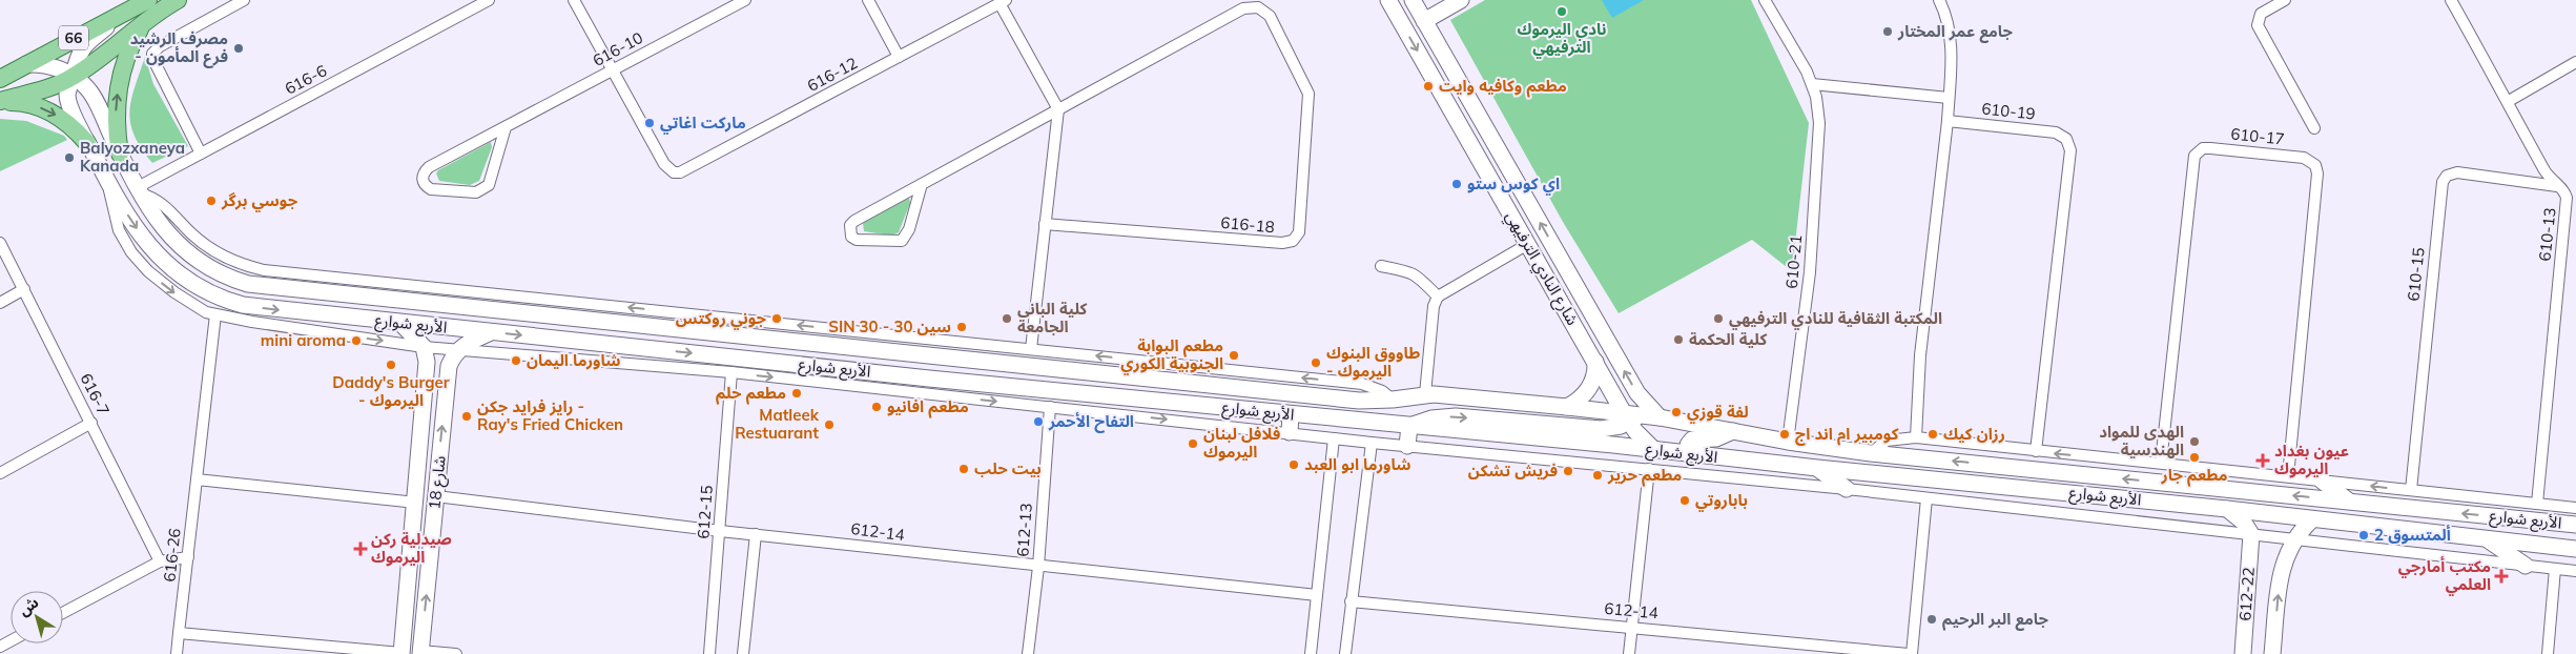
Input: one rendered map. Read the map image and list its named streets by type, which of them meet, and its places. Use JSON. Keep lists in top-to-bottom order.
{
  "streets": {
    "main road": [
      "66",
      "شارع النادي الترفيهي",
      "الأربع شوارع",
      "شارع 18",
      "612-22"
    ],
    "street": [
      "616-10",
      "616-12",
      "616-6",
      "610-19",
      "610-17",
      "616-18",
      "610-13",
      "610-21",
      "610-15",
      "616-7",
      "612-15",
      "612-13",
      "612-14",
      "616-26"
    ]
  },
  "crossings": [
    ["66", "الأربع شوارع"],
    ["616-10", "616-12"],
    ["616-6", "الأربع شوارع"],
    ["610-13", "610-15"],
    ["610-21", "الأربع شوارع"],
    ["شارع النادي الترفيهي", "الأربع شوارع"],
    ["شارع 18", "612-14"],
    ["612-15", "612-14"],
    ["612-13", "612-14"]
  ],
  "places": {
    "other": [
      "نادي اليرموك الترفيهي",
      "جامع عمر المختار",
      "مصرف الرشيد - فرع المأمون",
      "مطعم وكافيه وايت",
      "ماركت اغاتي",
      "Balyozxaneya Kanada",
      "اي كوس ستو",
      "جوسي برگر",
      "جوني روكتس",
      "كلية الباني الجامعة",
      "المكتبة الثقافية للنادي الترفيهي",
      "SIN 30 - سين 30",
      "كلية الحكمة",
      "mini aroma",
      "مطعم البوابة الجنوبية الكوري",
      "شاورما اليمان",
      "طاووق البنوك - اليرموك",
      "Daddy's Burger - اليرموك",
      "مطعم حلم",
      "مطعم افانيو",
      "لفة قوزي",
      "رايز فرايد جكن - Ray's Fried Chicken",
      "التفاح الأحمر",
      "Matleek Restuarant",
      "كومبير ام اند اج",
      "رزان كيك",
      "الهدى للمواد الهندسية",
      "فلافل لبنان اليرموك",
      "مطعم جار",
      "شاورما ابو العبد",
      "بيت حلب",
      "فريش تشكن",
      "مطعم حرير",
      "باباروتي",
      "ألمتسوق 2",
      "جامع البر الرحيم"
    ],
    "health": ["عيون بغداد اليرموك", "صيدلية ركن اليرموك", "مكتب أمارجي العلمي"]
  },
  "north": "top left"
}
